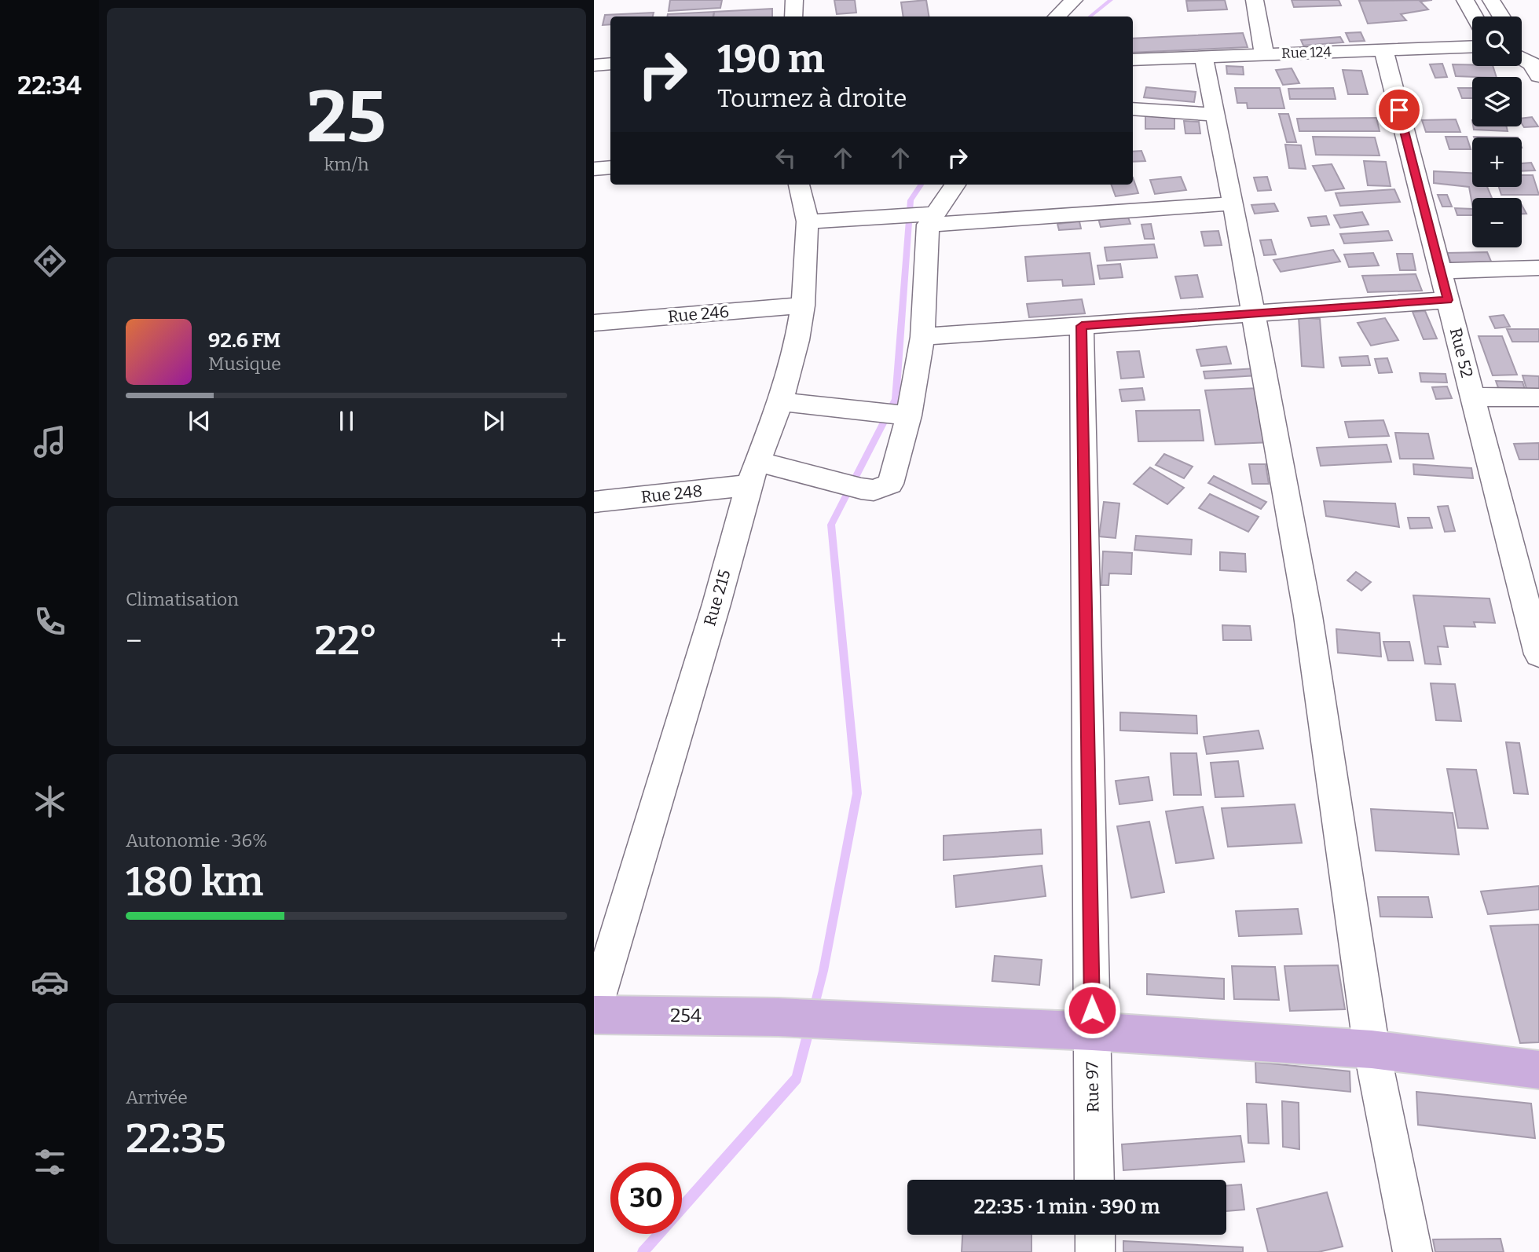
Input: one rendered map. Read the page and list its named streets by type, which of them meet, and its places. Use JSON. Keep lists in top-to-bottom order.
{
  "streets": {
    "main road": ["254"],
    "street": [
      "Rue 124",
      "Rue 246",
      "Rue 52",
      "Rue 248",
      "Rue 215",
      "Rue 97"
    ]
  },
  "crossings": [
    ["Rue 124", "Rue 52"],
    ["Rue 246", "Rue 215"],
    ["Rue 248", "Rue 215"],
    ["254", "Rue 97"]
  ],
  "page": {
    "tabs": "22:34",
    "tile": [
      ["25", "km/h"],
      "Climatisation",
      ["Autonomie · 36%", "180 km"],
      ["Arrivée", "22:35"]
    ],
    "map_buttons": ["+", "−"],
    "turn": ["190 m", "Tournez à droite"],
    "song": ["92.6 FM", "Musique"],
    "heat": ["−", "22°", "+"],
    "limit": "30",
    "trip": "22:35 · 1 min · 390 m"
  }
}
